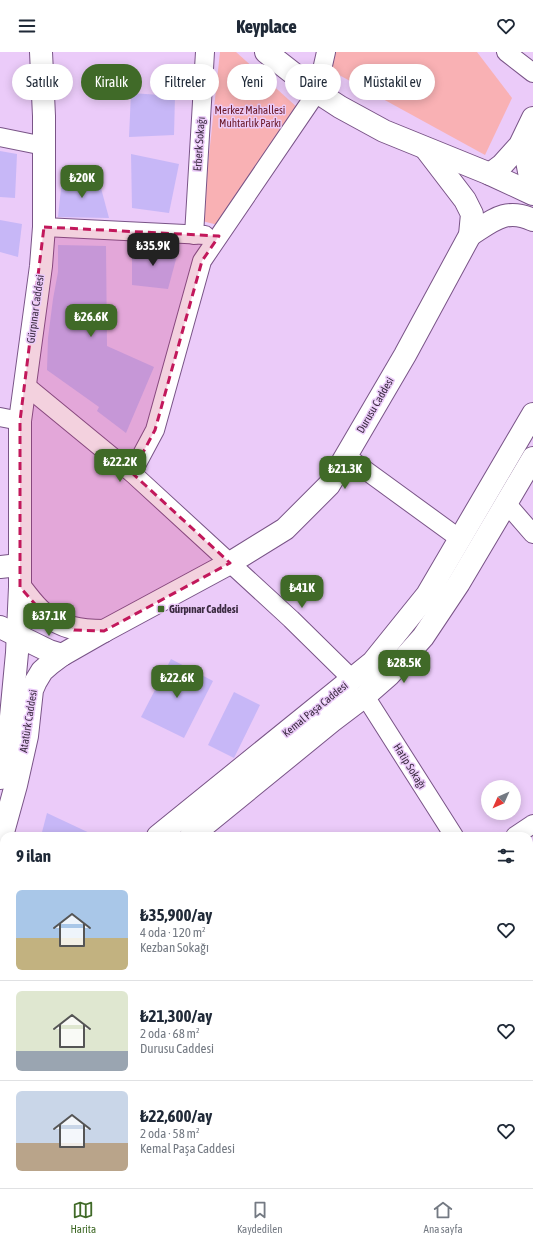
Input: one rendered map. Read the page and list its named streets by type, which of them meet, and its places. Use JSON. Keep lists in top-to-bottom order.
{
  "streets": {
    "main road": [
      "Gürpınar Caddesi",
      "Durusu Caddesi",
      "Kemal Paşa Caddesi",
      "Atatürk Caddesi"
    ],
    "street": ["Erberk Sokağı", "Hatip Sokağı"]
  },
  "crossings": [
    ["Gürpınar Caddesi", "Atatürk Caddesi"],
    ["Durusu Caddesi", "Atatürk Caddesi"],
    ["Kemal Paşa Caddesi", "Hatip Sokağı"]
  ],
  "parks": ["Merkez Mahallesi Muhtarlık Parkı"],
  "places": {
    "transit": ["Gürpınar Caddesi"]
  },
  "north": "bottom left",
  "page": {
    "header": "Keyplace",
    "chip": [
      "Satılık",
      "Kiralık",
      "Filtreler",
      "Yeni",
      "Daire",
      "Müstakil ev"
    ],
    "price": [
      "₺20K",
      "₺35.9K",
      "₺26.6K",
      "₺22.2K",
      "₺21.3K",
      "₺41K",
      "₺37.1K",
      "₺28.5K",
      "₺22.6K"
    ],
    "heading": "9 ilan",
    "list": [
      {
        "name": "₺35,900/ay",
        "note": "4 oda · 120 m² · Kezban Sokağı"
      },
      {
        "name": "₺21,300/ay",
        "note": "2 oda · 68 m² · Durusu Caddesi"
      },
      {
        "name": "₺22,600/ay",
        "note": "2 oda · 58 m² · Kemal Paşa Caddesi"
      }
    ],
    "tabs": ["Harita", "Kaydedilen", "Ana sayfa"]
  }
}
